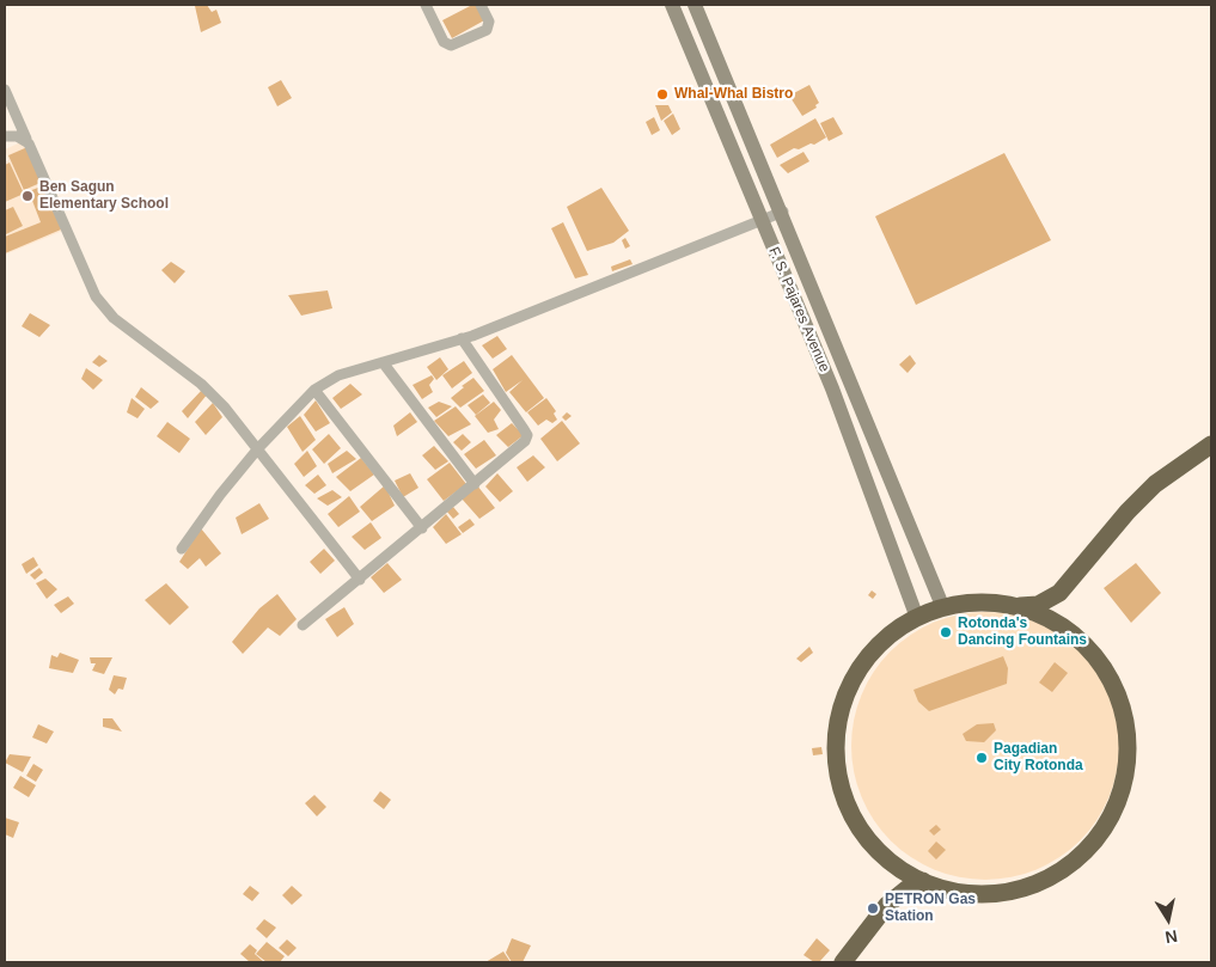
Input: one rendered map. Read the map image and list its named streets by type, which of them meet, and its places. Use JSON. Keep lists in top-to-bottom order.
{
  "streets": {
    "main road": ["F. S. Pajares Avenue"]
  },
  "places": [
    "Whal-Whal Bistro",
    "Ben Sagun Elementary School",
    "Rotonda's Dancing Fountains",
    "Pagadian City Rotonda",
    "PETRON Gas Station"
  ],
  "north": "bottom"
}
